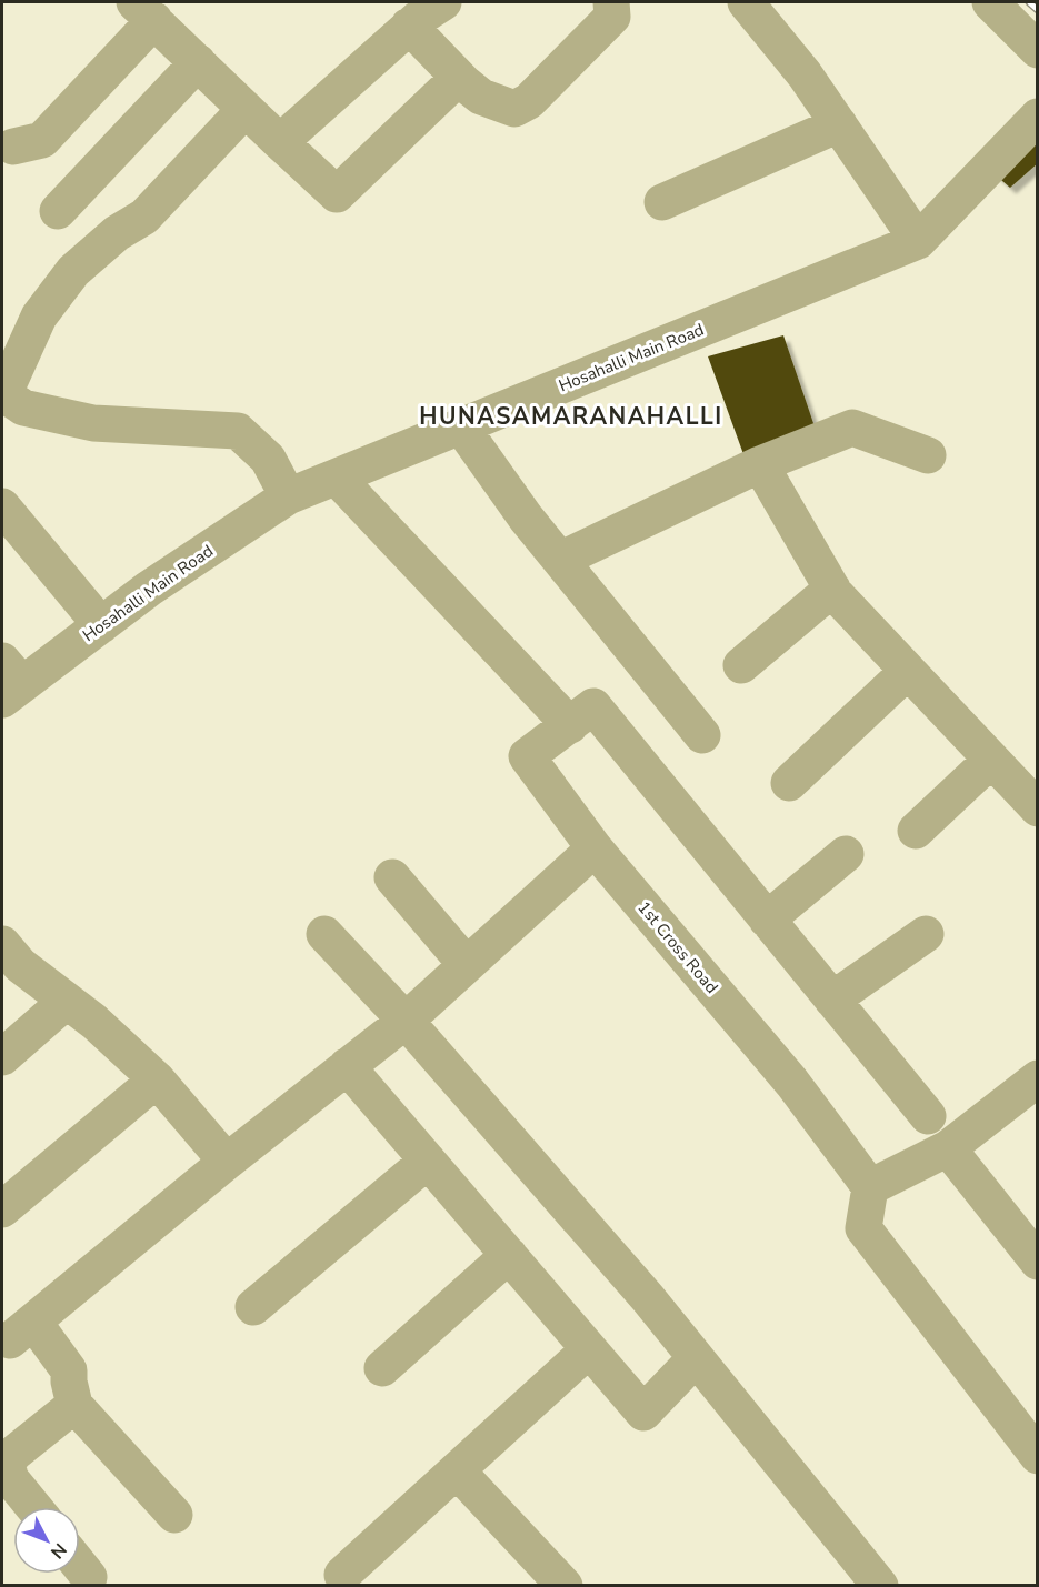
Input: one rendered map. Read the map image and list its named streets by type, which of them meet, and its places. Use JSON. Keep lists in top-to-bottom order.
{
  "streets": {
    "street": ["Hosahalli Main Road", "1st Cross Road"]
  },
  "districts": ["HUNASAMARANAHALLI"],
  "north": "bottom right"
}
